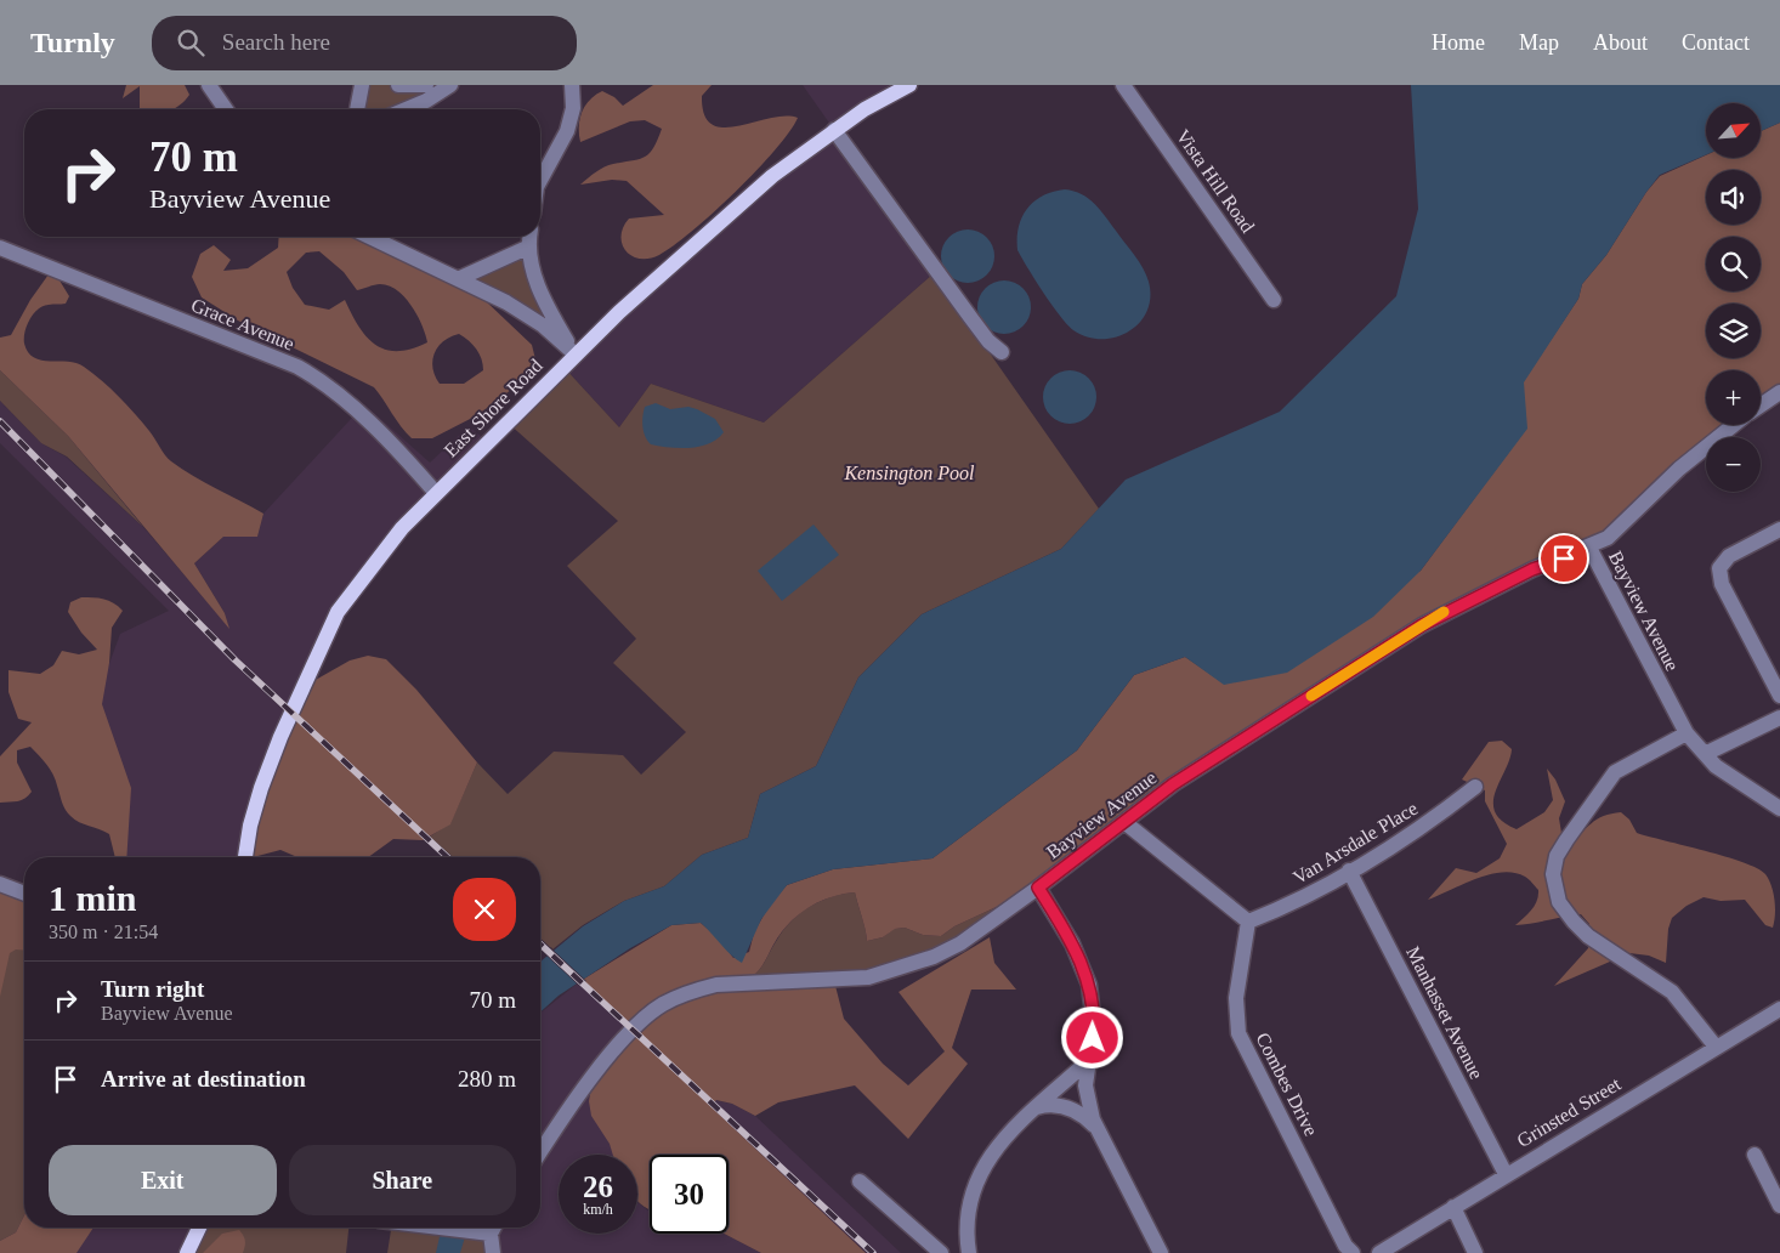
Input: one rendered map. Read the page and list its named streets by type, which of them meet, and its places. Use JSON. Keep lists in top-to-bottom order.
{
  "streets": {
    "main road": ["East Shore Road"],
    "street": [
      "Vista Hill Road",
      "Grace Avenue",
      "Bayview Avenue",
      "Van Arsdale Place",
      "Manhasset Avenue",
      "Combes Drive",
      "Grinsted Street"
    ]
  },
  "crossings": [
    ["Grace Avenue", "East Shore Road"],
    ["Van Arsdale Place", "Manhasset Avenue"],
    ["Van Arsdale Place", "Combes Drive"],
    ["Manhasset Avenue", "Grinsted Street"]
  ],
  "parks": ["Kensington Pool"],
  "north": "top right",
  "page": {
    "header": "Turnly",
    "search": "Search here",
    "nav": [
      "Home",
      "Map",
      "About",
      "Contact"
    ],
    "map_buttons": ["+", "−"],
    "turn": ["70 m", "Bayview Avenue"],
    "heading": ["1 min", "350 m · 21:54"],
    "list": [
      {
        "name": "Turn right",
        "note": "Bayview Avenue",
        "value": "70 m"
      },
      {
        "name": "Arrive at destination",
        "value": "280 m"
      }
    ],
    "buttons": ["Exit", "Share"],
    "speed": "26 km/h",
    "limit": "30"
  }
}
